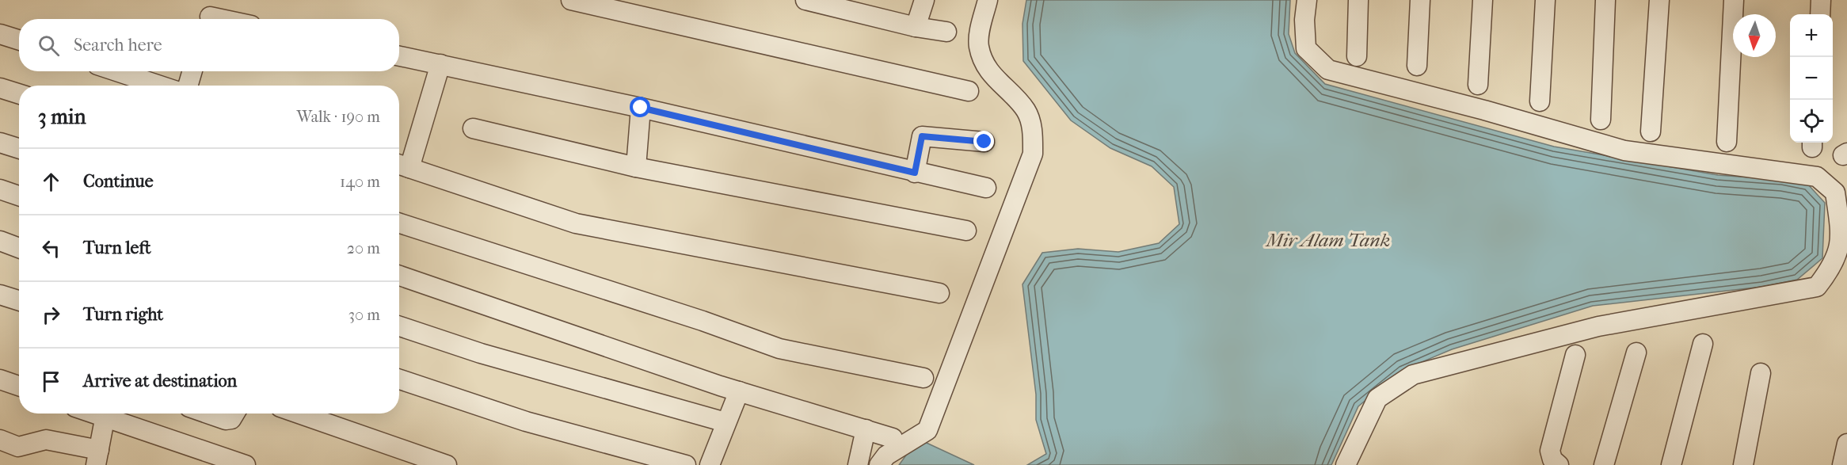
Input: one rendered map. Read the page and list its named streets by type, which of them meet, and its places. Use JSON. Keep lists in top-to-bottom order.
{
  "water": ["Mir Alam Tank"],
  "north": "bottom",
  "page": {
    "map_buttons": ["+", "−"],
    "search": "Search here",
    "heading": ["3 min", "Walk · 190 m"],
    "list": [
      ["Continue", "140 m"],
      ["Turn left", "20 m"],
      ["Turn right", "30 m"],
      "Arrive at destination"
    ]
  }
}
